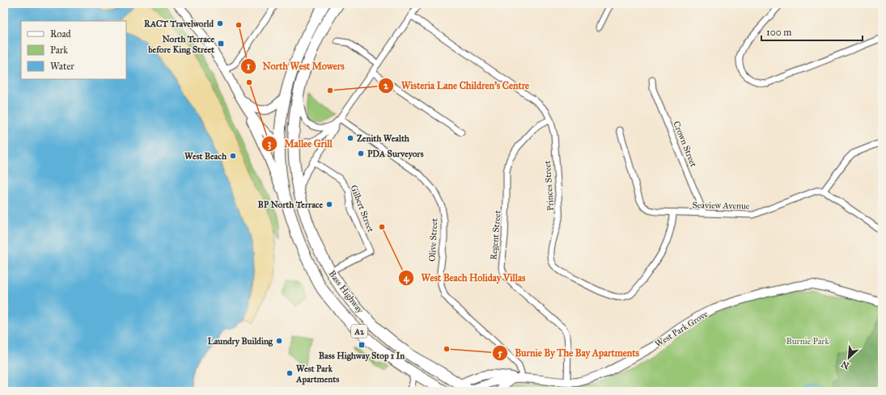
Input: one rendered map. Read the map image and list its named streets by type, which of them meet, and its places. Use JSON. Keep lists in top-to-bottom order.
{
  "streets": {
    "highway": ["Bass Highway", "A2"],
    "main road": ["West Park Grove"],
    "street": [
      "Crown Street",
      "Princes Street",
      "Seaview Avenue",
      "Gilbert Street",
      "Regent Street",
      "Olive Street"
    ]
  },
  "crossings": [
    ["Crown Street", "Seaview Avenue"],
    ["Princes Street", "Seaview Avenue"],
    ["Princes Street", "Regent Street"],
    ["Gilbert Street", "Bass Highway"],
    ["Regent Street", "West Park Grove"],
    ["Olive Street", "West Park Grove"],
    ["Bass Highway", "West Park Grove"]
  ],
  "parks": ["Burnie Park"],
  "places": {
    "other": [
      "RACT Travelworld",
      "North West Mowers",
      "Mallee Grill",
      "Wisteria Lane Children's Centre",
      "Zenith Wealth",
      "PDA Surveyors",
      "West Beach",
      "BP North Terrace",
      "West Beach Holiday Villas",
      "Laundry Building",
      "Burnie By The Bay Apartments",
      "West Park Apartments"
    ],
    "transit": ["North Terrace before King Street", "Bass Highway Stop 1 In"]
  },
  "legend": ["Road", "Park", "Water"],
  "scale_bar": "100 m",
  "north": "bottom left"
}
